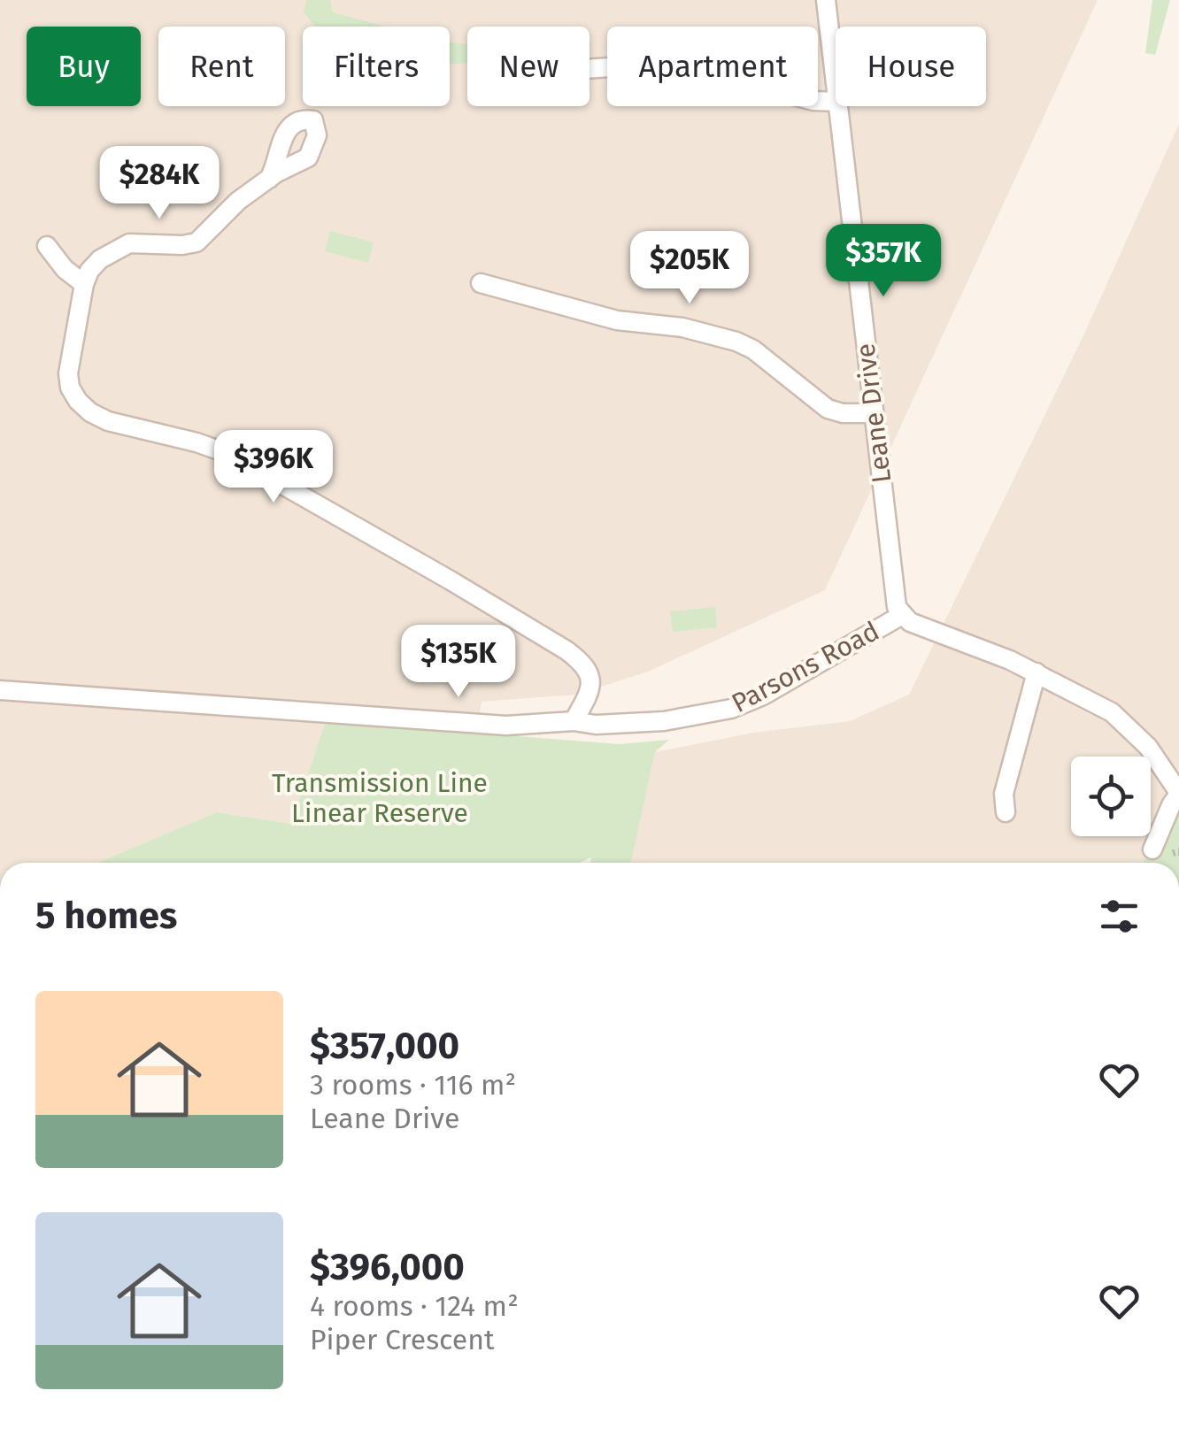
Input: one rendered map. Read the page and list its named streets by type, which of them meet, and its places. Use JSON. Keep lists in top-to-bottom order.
{
  "streets": {
    "street": ["Leane Drive", "Parsons Road"]
  },
  "crossings": [
    ["Leane Drive", "Parsons Road"]
  ],
  "parks": ["Transmission Line Linear Reserve"],
  "page": {
    "chip": [
      "Buy",
      "Rent",
      "Filters",
      "New",
      "Apartment",
      "House"
    ],
    "price": [
      "$284K",
      "$357K",
      "$205K",
      "$396K",
      "$135K"
    ],
    "heading": "5 homes",
    "list": [
      {
        "name": "$357,000",
        "note": "3 rooms · 116 m² · Leane Drive"
      },
      {
        "name": "$396,000",
        "note": "4 rooms · 124 m² · Piper Crescent"
      }
    ]
  }
}
